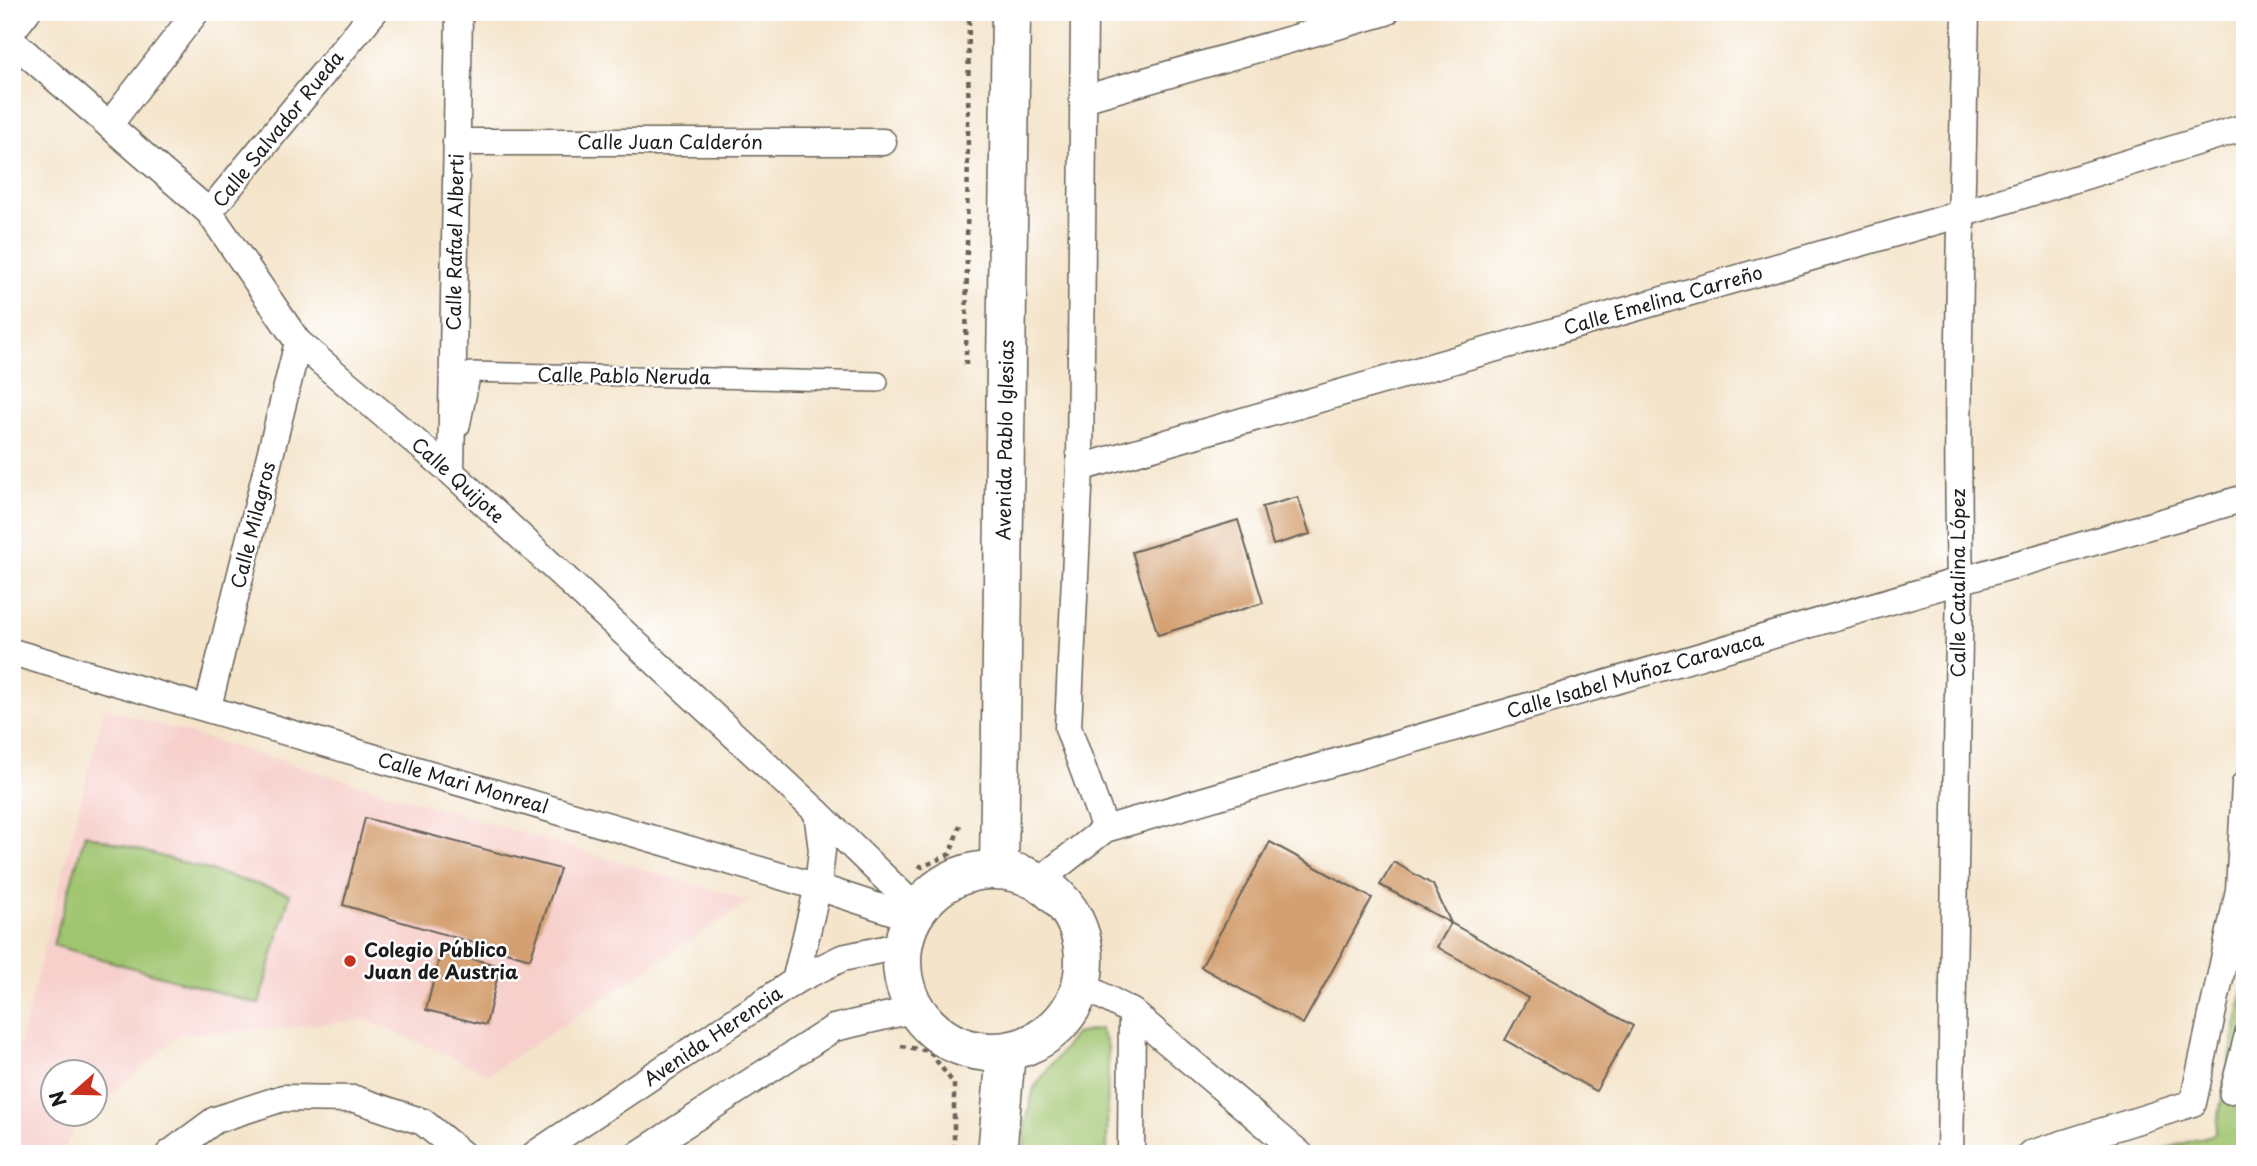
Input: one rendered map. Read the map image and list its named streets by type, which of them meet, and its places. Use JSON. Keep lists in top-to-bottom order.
{
  "streets": {
    "main road": ["Avenida Pablo Iglesias"],
    "street": [
      "Calle Salvador Rueda",
      "Calle Juan Calderón",
      "Calle Rafael Alberti",
      "Calle Emelina Carreño",
      "Calle Pablo Neruda",
      "Calle Quijote",
      "Calle Milagros",
      "Calle Catalina López",
      "Calle Isabel Muñoz Caravaca",
      "Calle Mari Monreal",
      "Avenida Herencia"
    ]
  },
  "crossings": [
    ["Calle Salvador Rueda", "Calle Quijote"],
    ["Calle Juan Calderón", "Calle Rafael Alberti"],
    ["Calle Rafael Alberti", "Calle Pablo Neruda"],
    ["Calle Rafael Alberti", "Calle Quijote"],
    ["Calle Emelina Carreño", "Calle Catalina López"],
    ["Calle Pablo Neruda", "Calle Quijote"],
    ["Avenida Pablo Iglesias", "Calle Quijote"],
    ["Avenida Pablo Iglesias", "Calle Isabel Muñoz Caravaca"],
    ["Avenida Pablo Iglesias", "Calle Mari Monreal"],
    ["Avenida Pablo Iglesias", "Avenida Herencia"],
    ["Calle Quijote", "Calle Milagros"],
    ["Calle Quijote", "Calle Isabel Muñoz Caravaca"],
    ["Calle Quijote", "Calle Mari Monreal"],
    ["Calle Quijote", "Avenida Herencia"],
    ["Calle Milagros", "Calle Mari Monreal"],
    ["Calle Catalina López", "Calle Isabel Muñoz Caravaca"],
    ["Calle Isabel Muñoz Caravaca", "Calle Mari Monreal"],
    ["Calle Isabel Muñoz Caravaca", "Avenida Herencia"],
    ["Calle Mari Monreal", "Avenida Herencia"]
  ],
  "places": ["Colegio Público Juan de Austria"],
  "north": "left"
}
